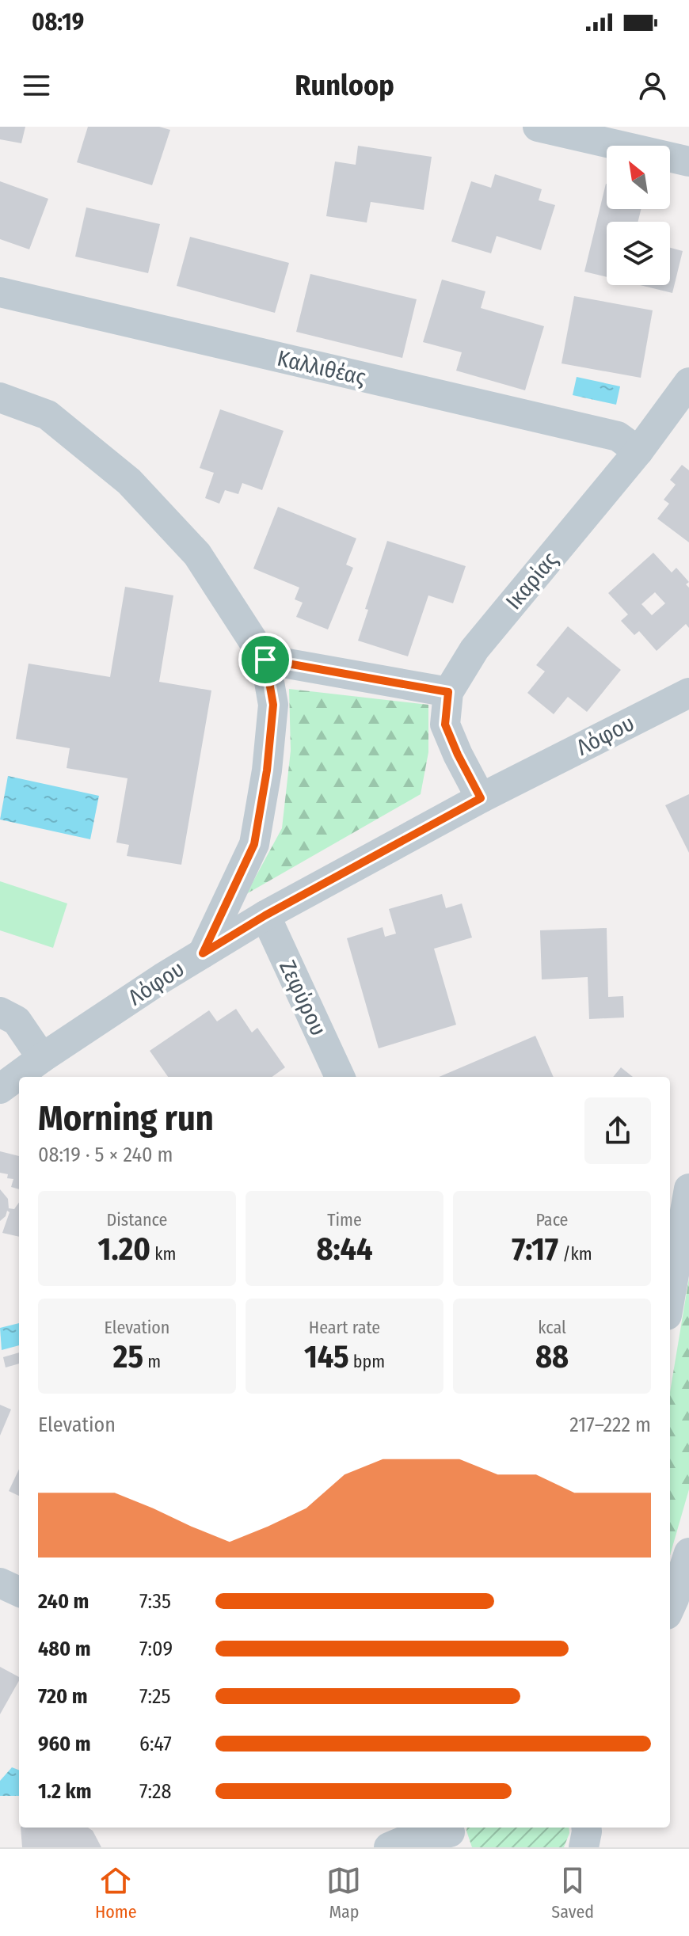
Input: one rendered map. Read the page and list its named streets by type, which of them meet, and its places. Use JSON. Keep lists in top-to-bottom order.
{
  "streets": {
    "street": [
      "Καλλιθέας",
      "Ικαρίας",
      "Λόφου",
      "Ζεφύρου"
    ]
  },
  "crossings": [
    ["Καλλιθέας", "Ικαρίας"],
    ["Ικαρίας", "Λόφου"],
    ["Λόφου", "Ζεφύρου"]
  ],
  "north": "top left",
  "page": {
    "status": "08:19",
    "header": "Runloop",
    "heading": ["Morning run", "08:19 · 5 × 240 m"],
    "stats": [
      ["Distance", "1.20 km"],
      ["Time", "8:44"],
      ["Pace", "7:17 /km"],
      ["Elevation", "25 m"],
      ["Heart rate", "145 bpm"],
      ["kcal", "88"]
    ],
    "chart": ["Elevation", "217–222 m"],
    "list": [
      {
        "name": "240 m",
        "note": "7:35"
      },
      {
        "name": "480 m",
        "note": "7:09"
      },
      {
        "name": "720 m",
        "note": "7:25"
      },
      {
        "name": "960 m",
        "note": "6:47"
      },
      {
        "name": "1.2 km",
        "note": "7:28"
      }
    ],
    "tabs": ["Home", "Map", "Saved"]
  }
}
